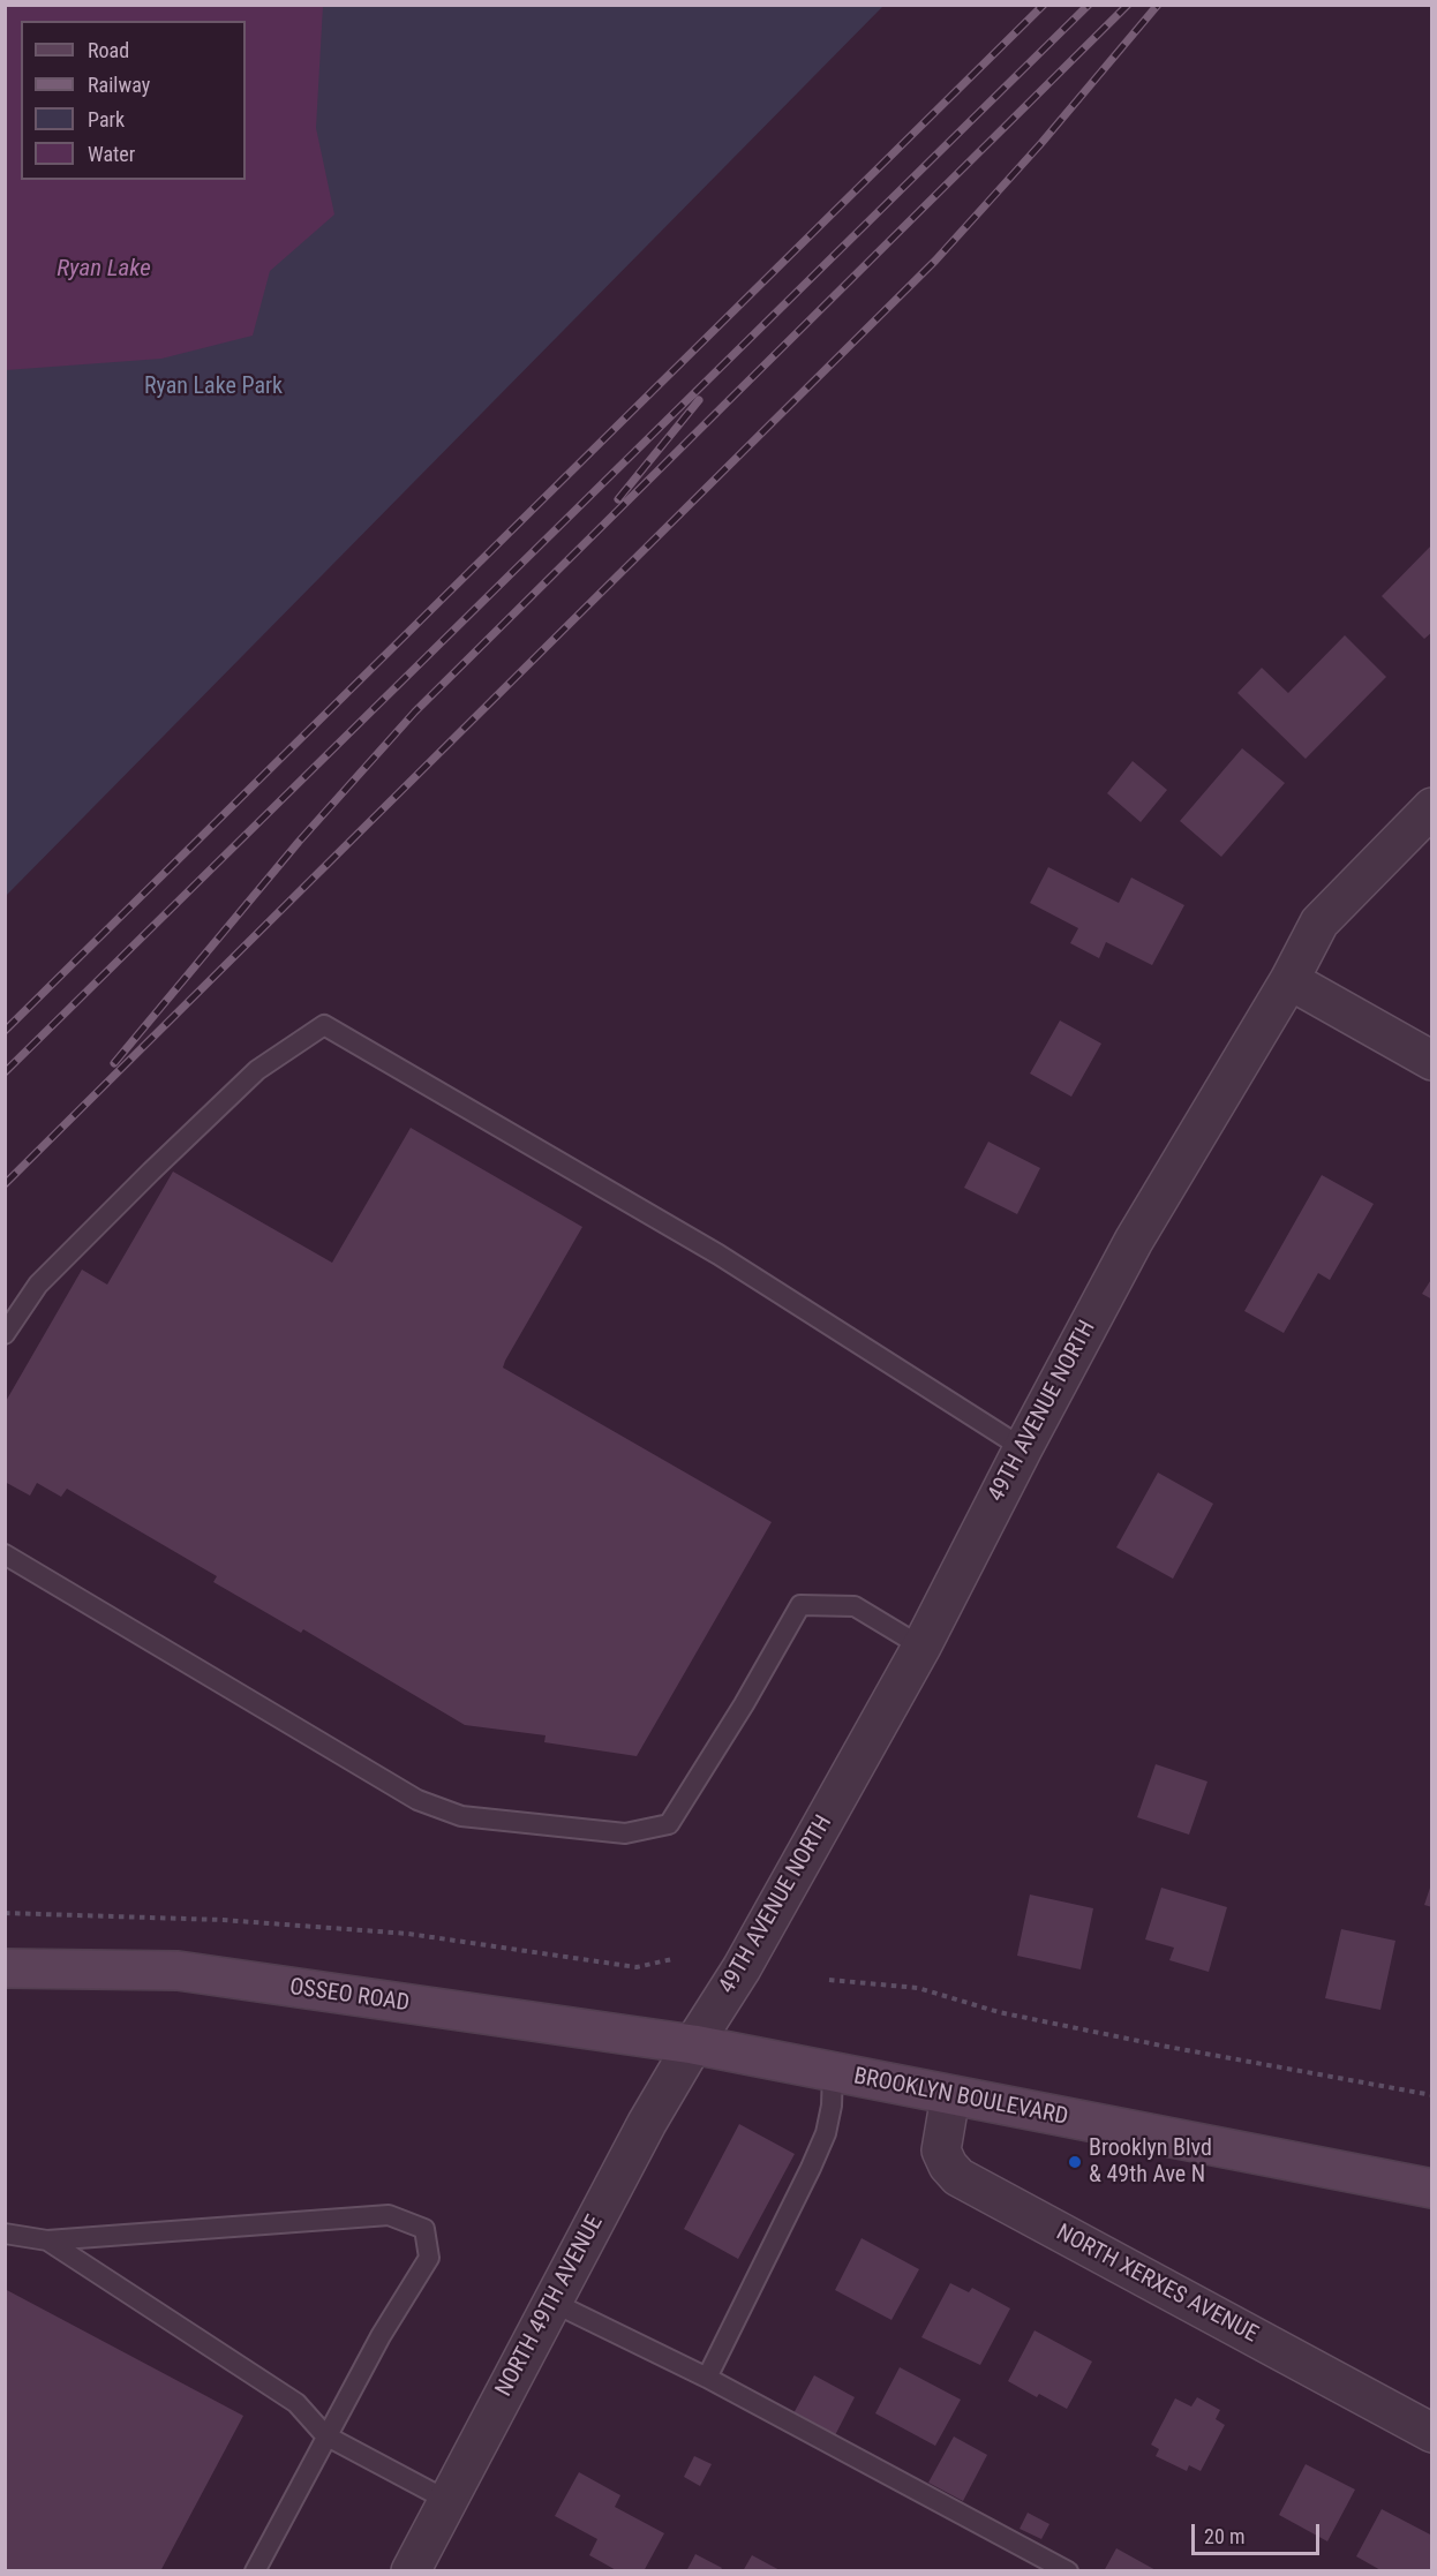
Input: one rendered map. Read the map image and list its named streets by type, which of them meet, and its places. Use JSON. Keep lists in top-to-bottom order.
{
  "streets": {
    "main road": ["OSSEO ROAD", "BROOKLYN BOULEVARD"],
    "street": ["49TH AVENUE NORTH", "NORTH XERXES AVENUE", "NORTH 49TH AVENUE"]
  },
  "crossings": [
    ["49TH AVENUE NORTH", "OSSEO ROAD"],
    ["49TH AVENUE NORTH", "BROOKLYN BOULEVARD"],
    ["49TH AVENUE NORTH", "NORTH 49TH AVENUE"],
    ["OSSEO ROAD", "BROOKLYN BOULEVARD"],
    ["OSSEO ROAD", "NORTH 49TH AVENUE"],
    ["BROOKLYN BOULEVARD", "NORTH XERXES AVENUE"],
    ["BROOKLYN BOULEVARD", "NORTH 49TH AVENUE"]
  ],
  "water": ["Ryan Lake"],
  "parks": ["Ryan Lake Park"],
  "places": ["Brooklyn Blvd & 49th Ave N"],
  "legend": [
    "Road",
    "Railway",
    "Park",
    "Water"
  ],
  "scale_bar": "20 m"
}
